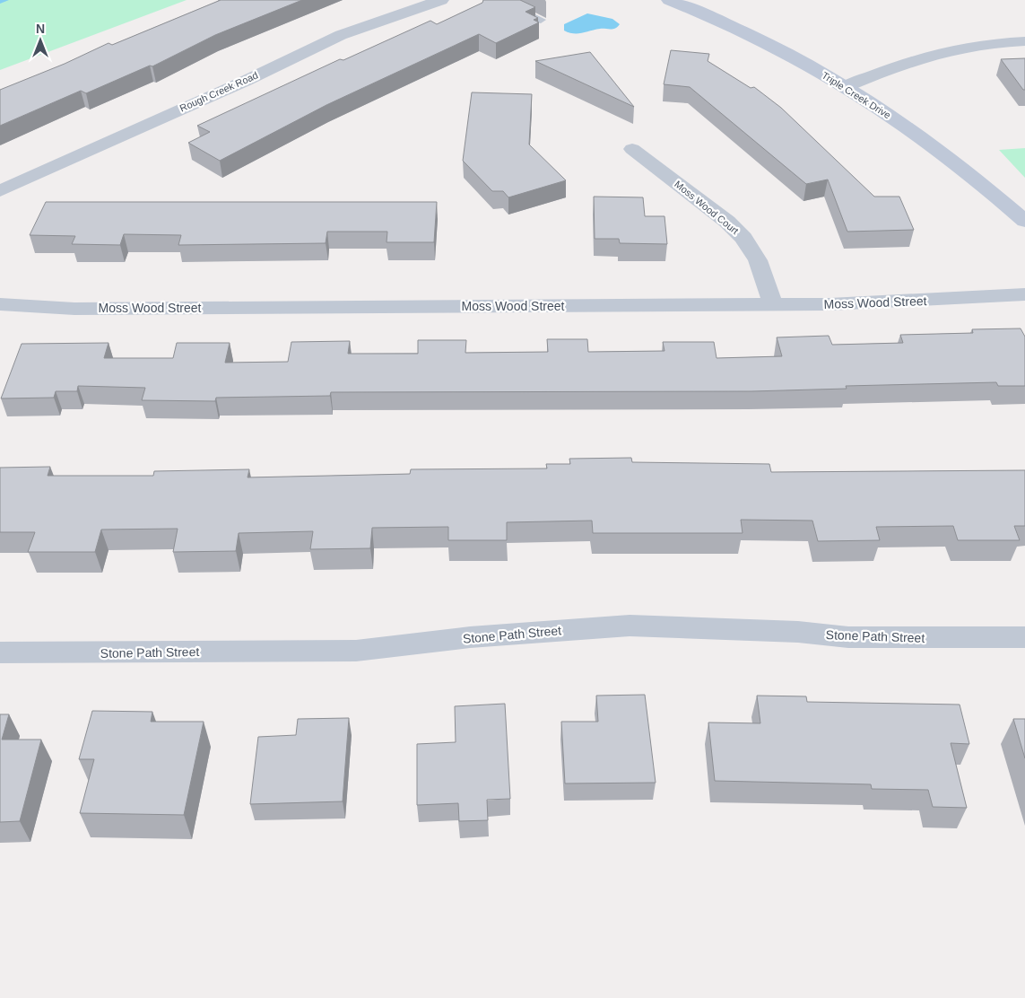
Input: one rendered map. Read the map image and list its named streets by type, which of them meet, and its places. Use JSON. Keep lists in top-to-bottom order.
{
  "streets": {
    "street": [
      "Rough Creek Road",
      "Triple Creek Drive",
      "Moss Wood Court",
      "Moss Wood Street",
      "Stone Path Street"
    ]
  },
  "crossings": [
    ["Moss Wood Court", "Moss Wood Street"]
  ],
  "north": "top"
}
